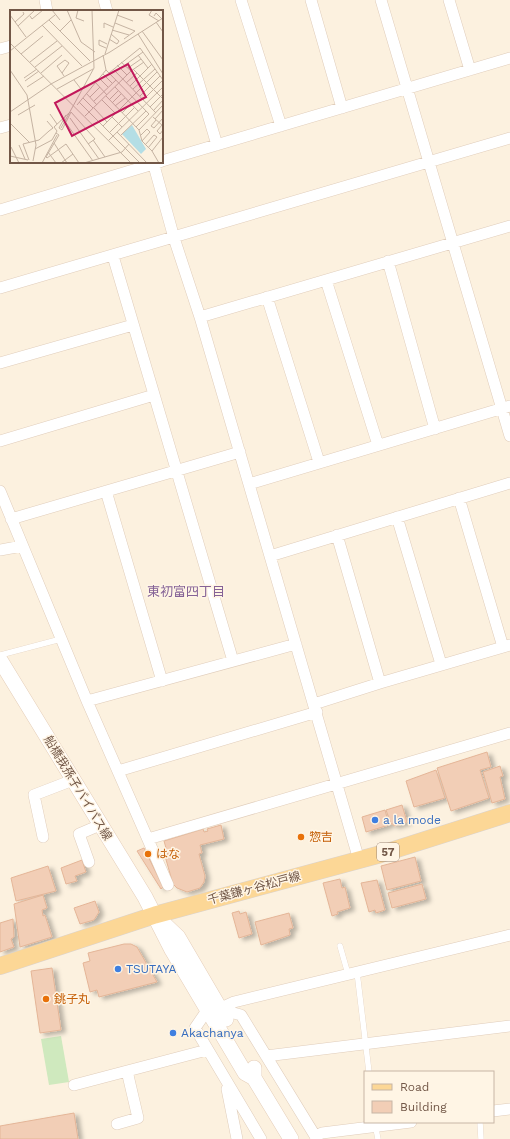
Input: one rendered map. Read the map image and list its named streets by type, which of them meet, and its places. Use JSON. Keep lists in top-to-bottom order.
{
  "streets": {
    "main road": ["57", "千葉鎌ヶ谷松戸線"],
    "street": ["船橋我孫子バイパス線"]
  },
  "crossings": [
    ["船橋我孫子バイパス線", "千葉鎌ヶ谷松戸線"]
  ],
  "districts": ["東初富四丁目"],
  "places": [
    "a la mode",
    "惣吉",
    "はな",
    "TSUTAYA",
    "銚子丸",
    "Akachanya"
  ],
  "legend": ["Road", "Building"]
}
